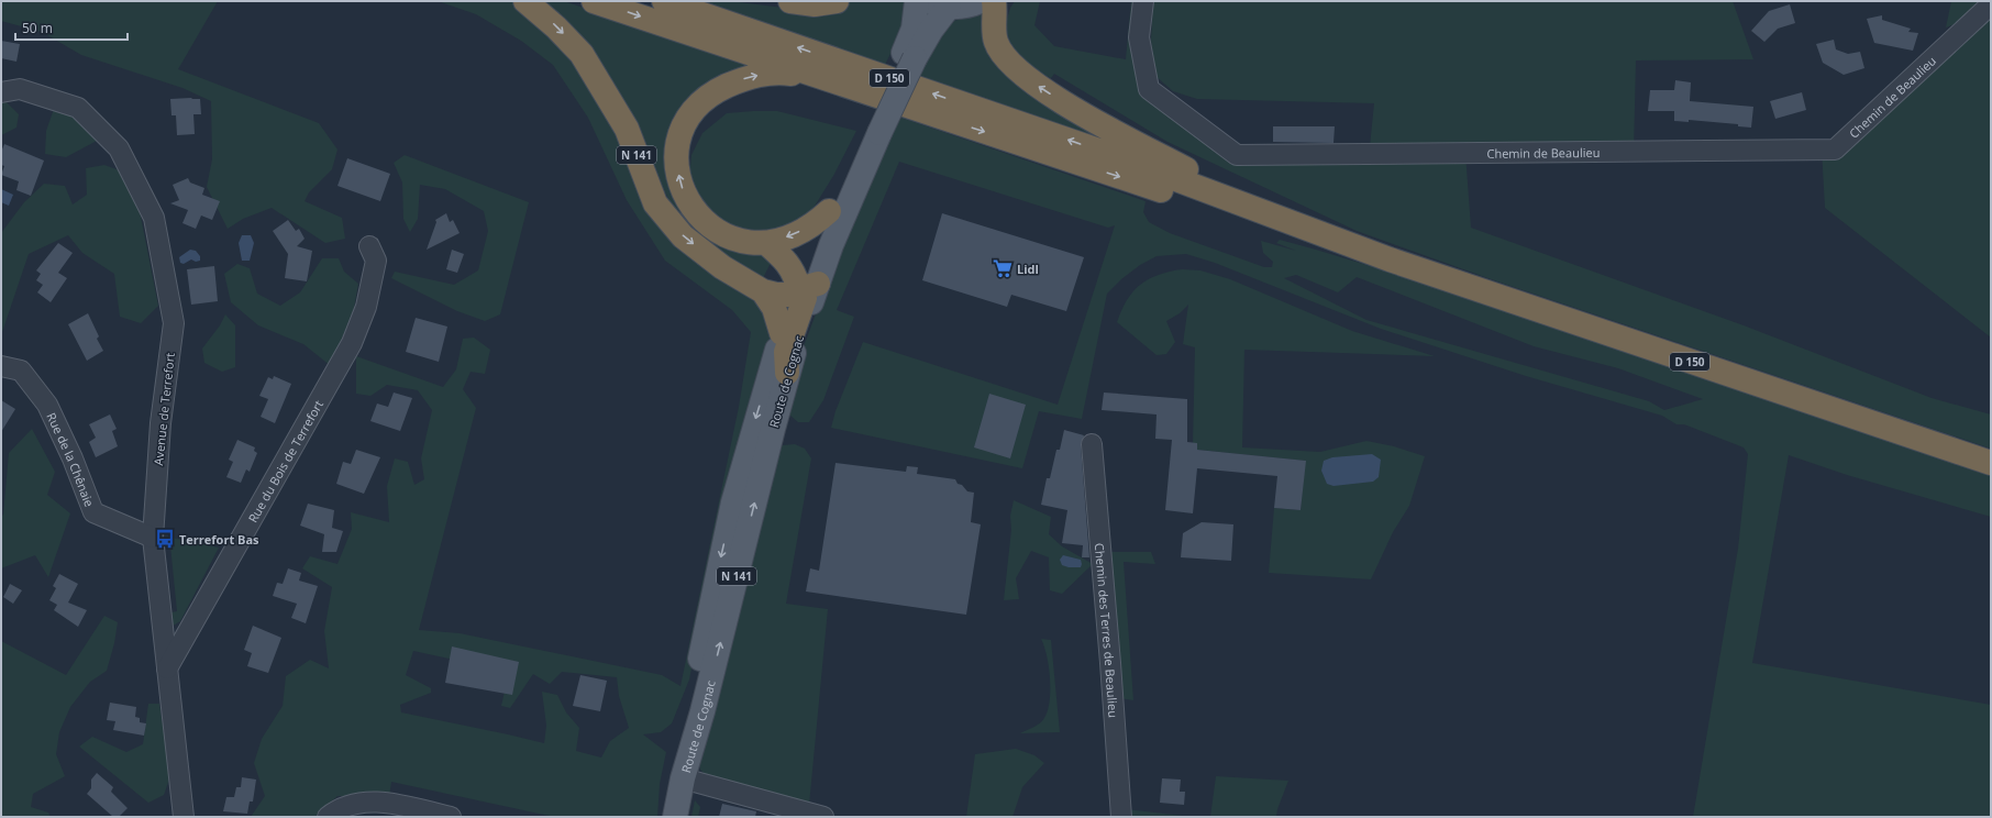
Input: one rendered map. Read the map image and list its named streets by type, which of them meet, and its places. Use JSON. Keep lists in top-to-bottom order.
{
  "streets": {
    "highway": ["D 150", "N 141"],
    "main road": ["Route de Cognac"],
    "street": [
      "Chemin de Beaulieu",
      "Avenue de Terrefort",
      "Rue de la Chênaie",
      "Rue du Bois de Terrefort",
      "Chemin des Terres de Beaulieu"
    ]
  },
  "crossings": [
    ["N 141", "Route de Cognac"],
    ["Avenue de Terrefort", "Rue de la Chênaie"],
    ["Avenue de Terrefort", "Rue du Bois de Terrefort"]
  ],
  "places": {
    "supermarket": ["Lidl"],
    "bus stop": ["Terrefort Bas"]
  },
  "scale_bar": "50 m"
}
